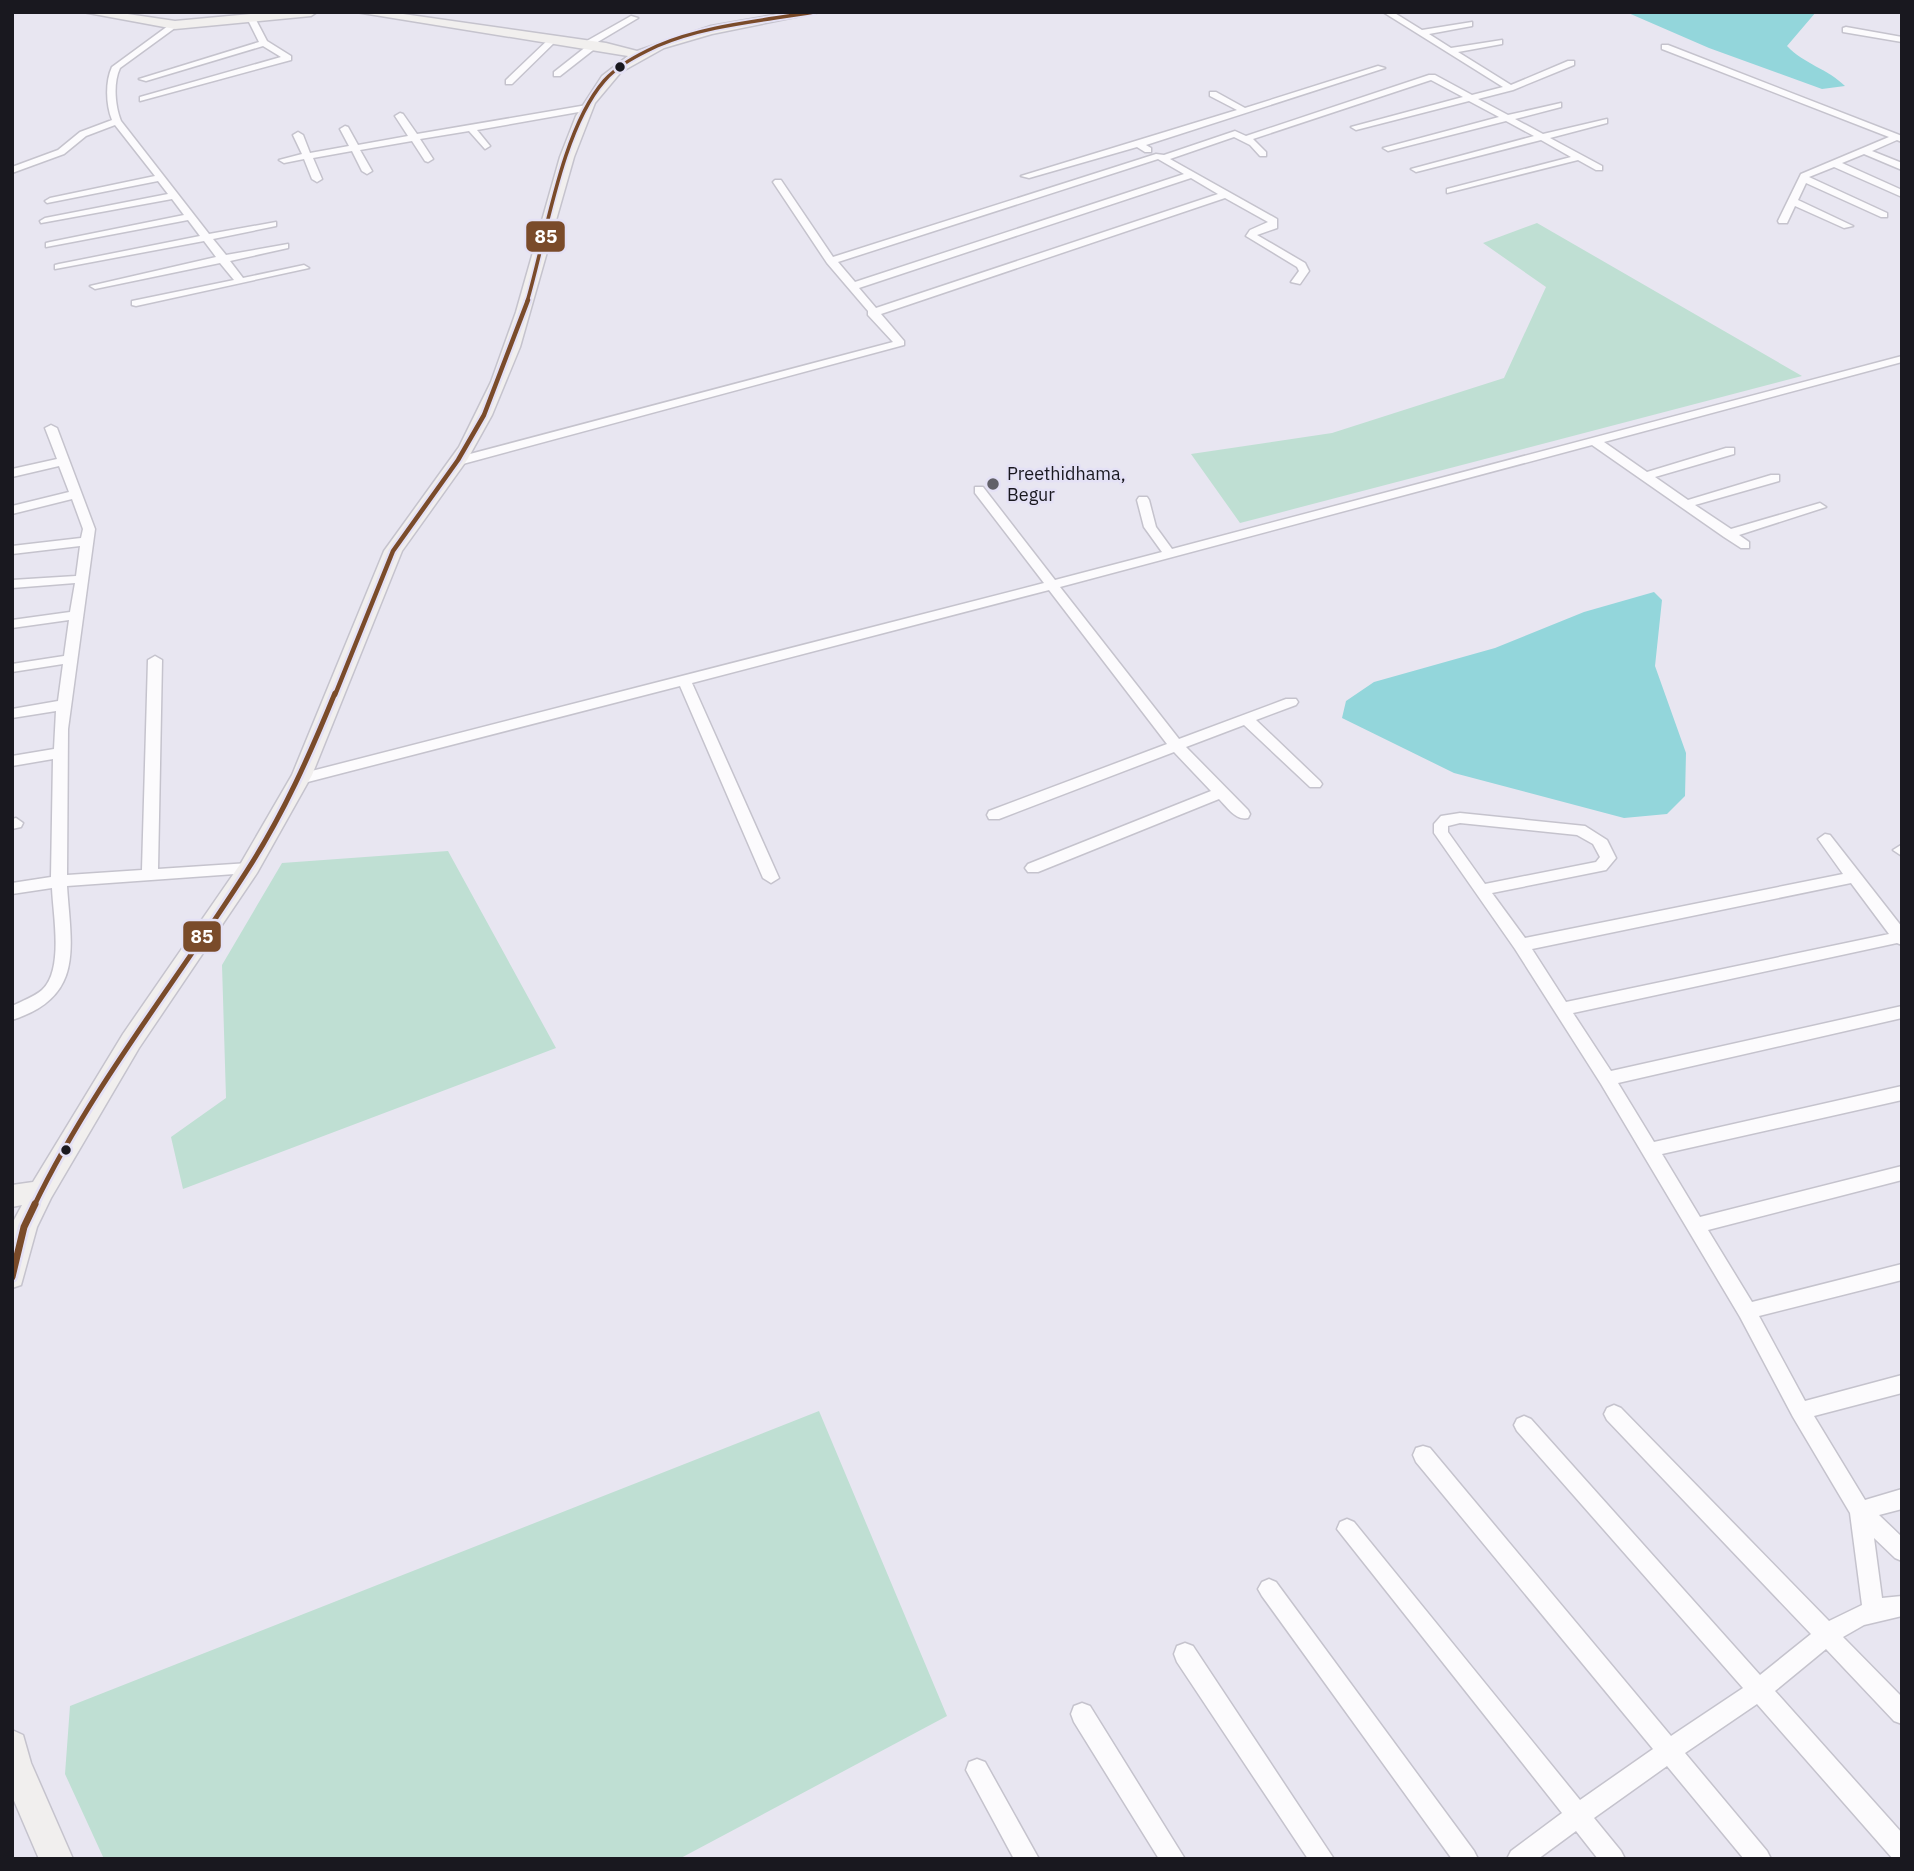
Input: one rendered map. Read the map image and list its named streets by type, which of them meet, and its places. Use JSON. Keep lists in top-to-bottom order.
{
  "places": ["Preethidhama, Begur"],
  "lines": ["transit line 85"]
}
